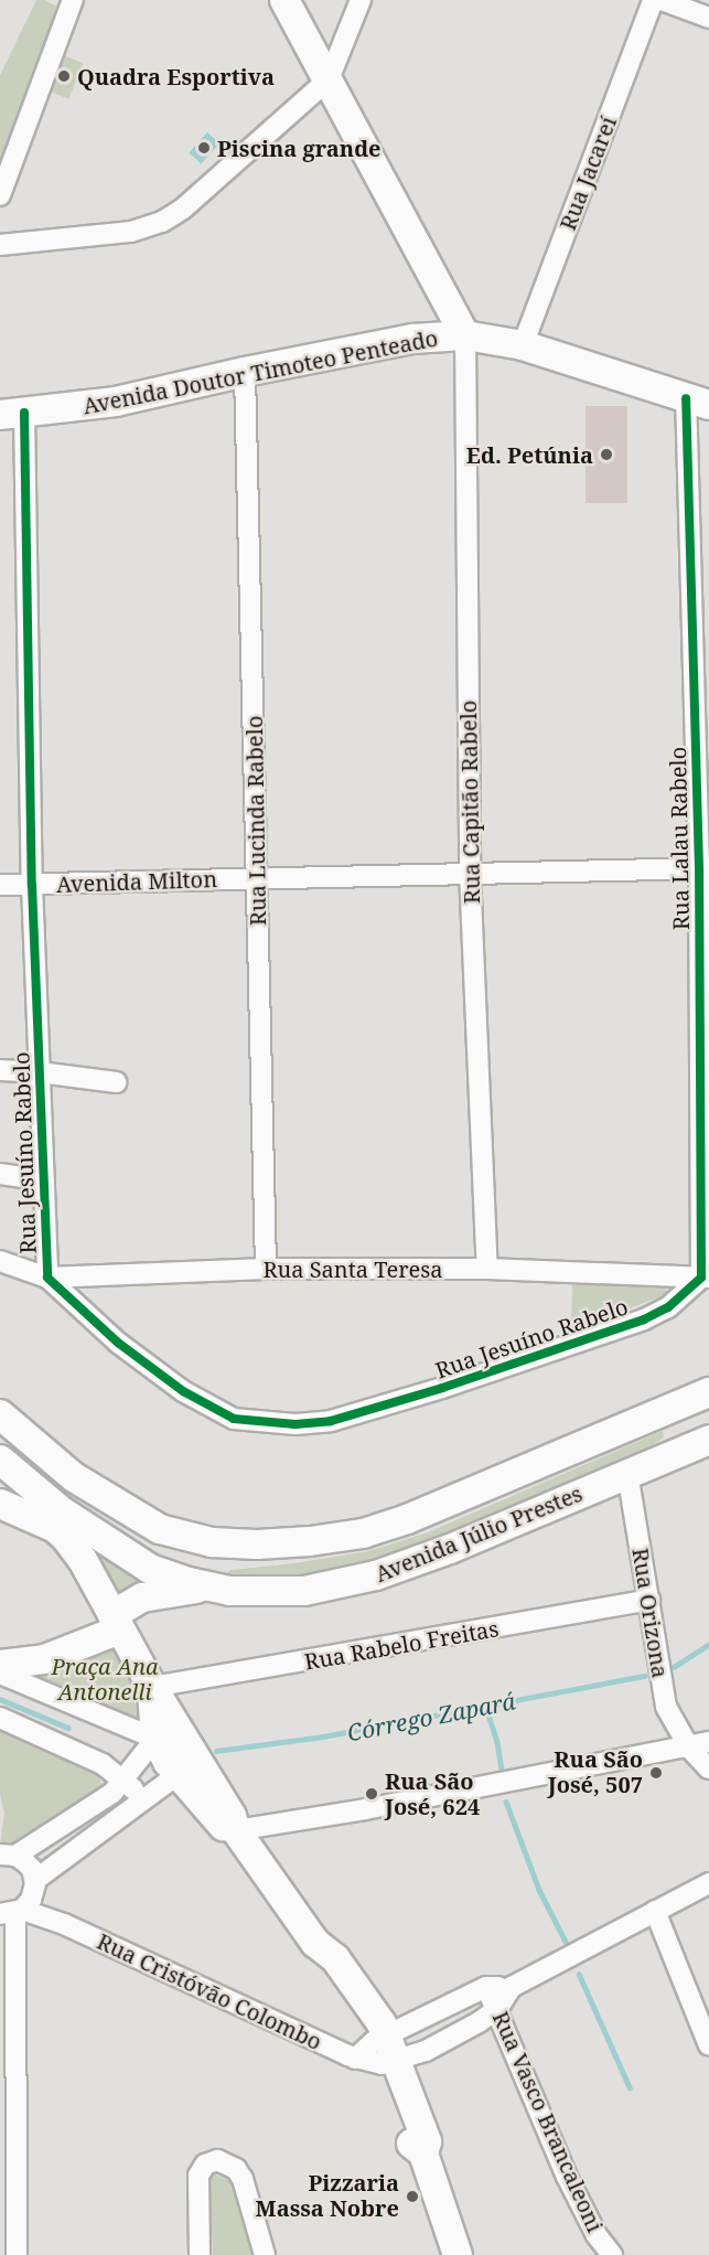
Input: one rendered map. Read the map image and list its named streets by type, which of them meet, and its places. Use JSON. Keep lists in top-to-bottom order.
{
  "streets": {
    "main road": ["Avenida Doutor Timoteo Penteado", "Avenida Júlio Prestes"],
    "street": [
      "Rua Jacareí",
      "Rua Capitão Rabelo",
      "Rua Lucinda Rabelo",
      "Rua Lalau Rabelo",
      "Avenida Milton",
      "Rua Jesuíno Rabelo",
      "Rua Santa Teresa",
      "Rua Orizona",
      "Rua Rabelo Freitas",
      "Rua Cristóvão Colombo",
      "Rua Vasco Brancaleoni"
    ]
  },
  "crossings": [
    ["Rua Jacareí", "Avenida Doutor Timoteo Penteado"],
    ["Avenida Doutor Timoteo Penteado", "Rua Capitão Rabelo"],
    ["Avenida Doutor Timoteo Penteado", "Rua Lucinda Rabelo"],
    ["Avenida Doutor Timoteo Penteado", "Rua Lalau Rabelo"],
    ["Avenida Doutor Timoteo Penteado", "Rua Jesuíno Rabelo"],
    ["Rua Capitão Rabelo", "Avenida Milton"],
    ["Rua Capitão Rabelo", "Rua Santa Teresa"],
    ["Rua Lucinda Rabelo", "Avenida Milton"],
    ["Rua Lucinda Rabelo", "Rua Santa Teresa"],
    ["Rua Lalau Rabelo", "Avenida Milton"],
    ["Rua Lalau Rabelo", "Rua Jesuíno Rabelo"],
    ["Rua Lalau Rabelo", "Rua Santa Teresa"],
    ["Avenida Milton", "Rua Jesuíno Rabelo"],
    ["Rua Jesuíno Rabelo", "Rua Santa Teresa"],
    ["Avenida Júlio Prestes", "Rua Orizona"],
    ["Rua Orizona", "Rua Rabelo Freitas"]
  ],
  "water": ["Córrego Zapará"],
  "parks": ["Praça Ana Antonelli"],
  "places": [
    "Quadra Esportiva",
    "Piscina grande",
    "Ed. Petúnia",
    "Rua São José, 507",
    "Rua São José, 624",
    "Pizzaria Massa Nobre"
  ]
}
